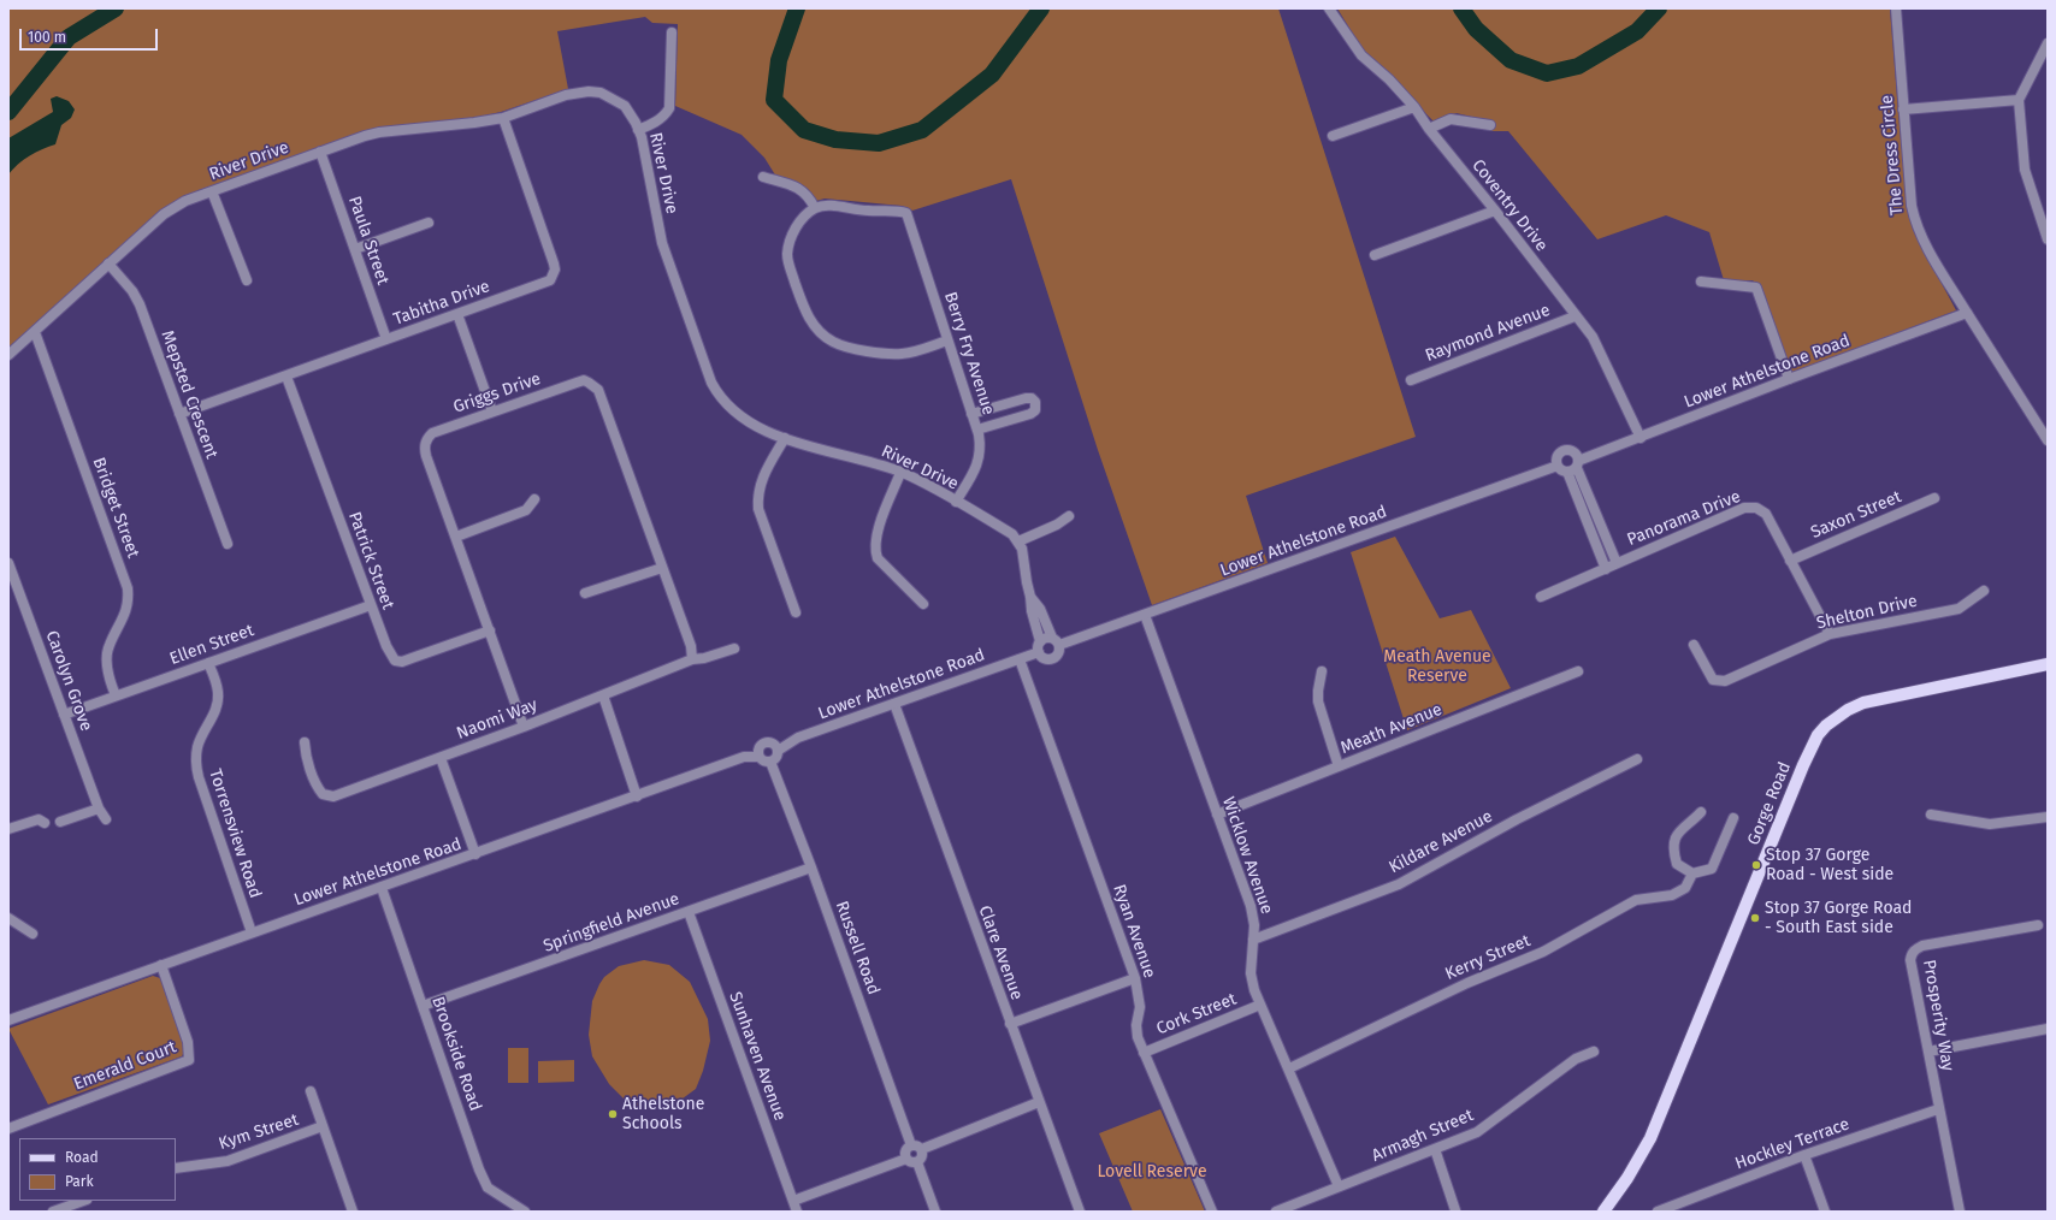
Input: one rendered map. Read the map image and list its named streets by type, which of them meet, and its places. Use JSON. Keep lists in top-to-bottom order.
{
  "streets": {
    "main road": ["Gorge Road"],
    "street": [
      "The Dress Circle",
      "River Drive",
      "Coventry Drive",
      "Paula Street",
      "Tabitha Drive",
      "Raymond Avenue",
      "Berry Fry Avenue",
      "Lower Athelstone Road",
      "Griggs Drive",
      "Mepsted Crescent",
      "Bridget Street",
      "Saxon Street",
      "Panorama Drive",
      "Patrick Street",
      "Shelton Drive",
      "Ellen Street",
      "Carolyn Grove",
      "Naomi Way",
      "Meath Avenue",
      "Torrensview Road",
      "Kildare Avenue",
      "Wicklow Avenue",
      "Springfield Avenue",
      "Ryan Avenue",
      "Russell Road",
      "Clare Avenue",
      "Kerry Street",
      "Cork Street",
      "Prosperity Way",
      "Brookside Road",
      "Sunhaven Avenue",
      "Emerald Court",
      "Kym Street",
      "Armagh Street",
      "Hockley Terrace"
    ]
  },
  "crossings": [
    ["The Dress Circle", "Lower Athelstone Road"],
    ["River Drive", "Paula Street"],
    ["River Drive", "Tabitha Drive"],
    ["River Drive", "Berry Fry Avenue"],
    ["River Drive", "Mepsted Crescent"],
    ["River Drive", "Bridget Street"],
    ["Coventry Drive", "Raymond Avenue"],
    ["Coventry Drive", "Lower Athelstone Road"],
    ["Paula Street", "Tabitha Drive"],
    ["Tabitha Drive", "Mepsted Crescent"],
    ["Tabitha Drive", "Patrick Street"],
    ["Lower Athelstone Road", "Torrensview Road"],
    ["Lower Athelstone Road", "Wicklow Avenue"],
    ["Lower Athelstone Road", "Ryan Avenue"],
    ["Lower Athelstone Road", "Russell Road"],
    ["Lower Athelstone Road", "Clare Avenue"],
    ["Lower Athelstone Road", "Brookside Road"],
    ["Lower Athelstone Road", "Emerald Court"],
    ["Griggs Drive", "Patrick Street"],
    ["Griggs Drive", "Naomi Way"],
    ["Bridget Street", "Ellen Street"],
    ["Saxon Street", "Panorama Drive"],
    ["Panorama Drive", "Shelton Drive"],
    ["Patrick Street", "Ellen Street"],
    ["Ellen Street", "Carolyn Grove"],
    ["Ellen Street", "Torrensview Road"],
    ["Meath Avenue", "Wicklow Avenue"],
    ["Kildare Avenue", "Wicklow Avenue"],
    ["Wicklow Avenue", "Kerry Street"],
    ["Wicklow Avenue", "Cork Street"],
    ["Wicklow Avenue", "Armagh Street"],
    ["Springfield Avenue", "Russell Road"],
    ["Springfield Avenue", "Brookside Road"],
    ["Springfield Avenue", "Sunhaven Avenue"],
    ["Ryan Avenue", "Cork Street"],
    ["Prosperity Way", "Hockley Terrace"]
  ],
  "parks": ["Meath Avenue Reserve", "Lovell Reserve"],
  "places": ["Stop 37 Gorge Road - West side", "Stop 37 Gorge Road - South East side", "Athelstone Schools"],
  "legend": ["Road", "Park"],
  "scale_bar": "100 m"
}
